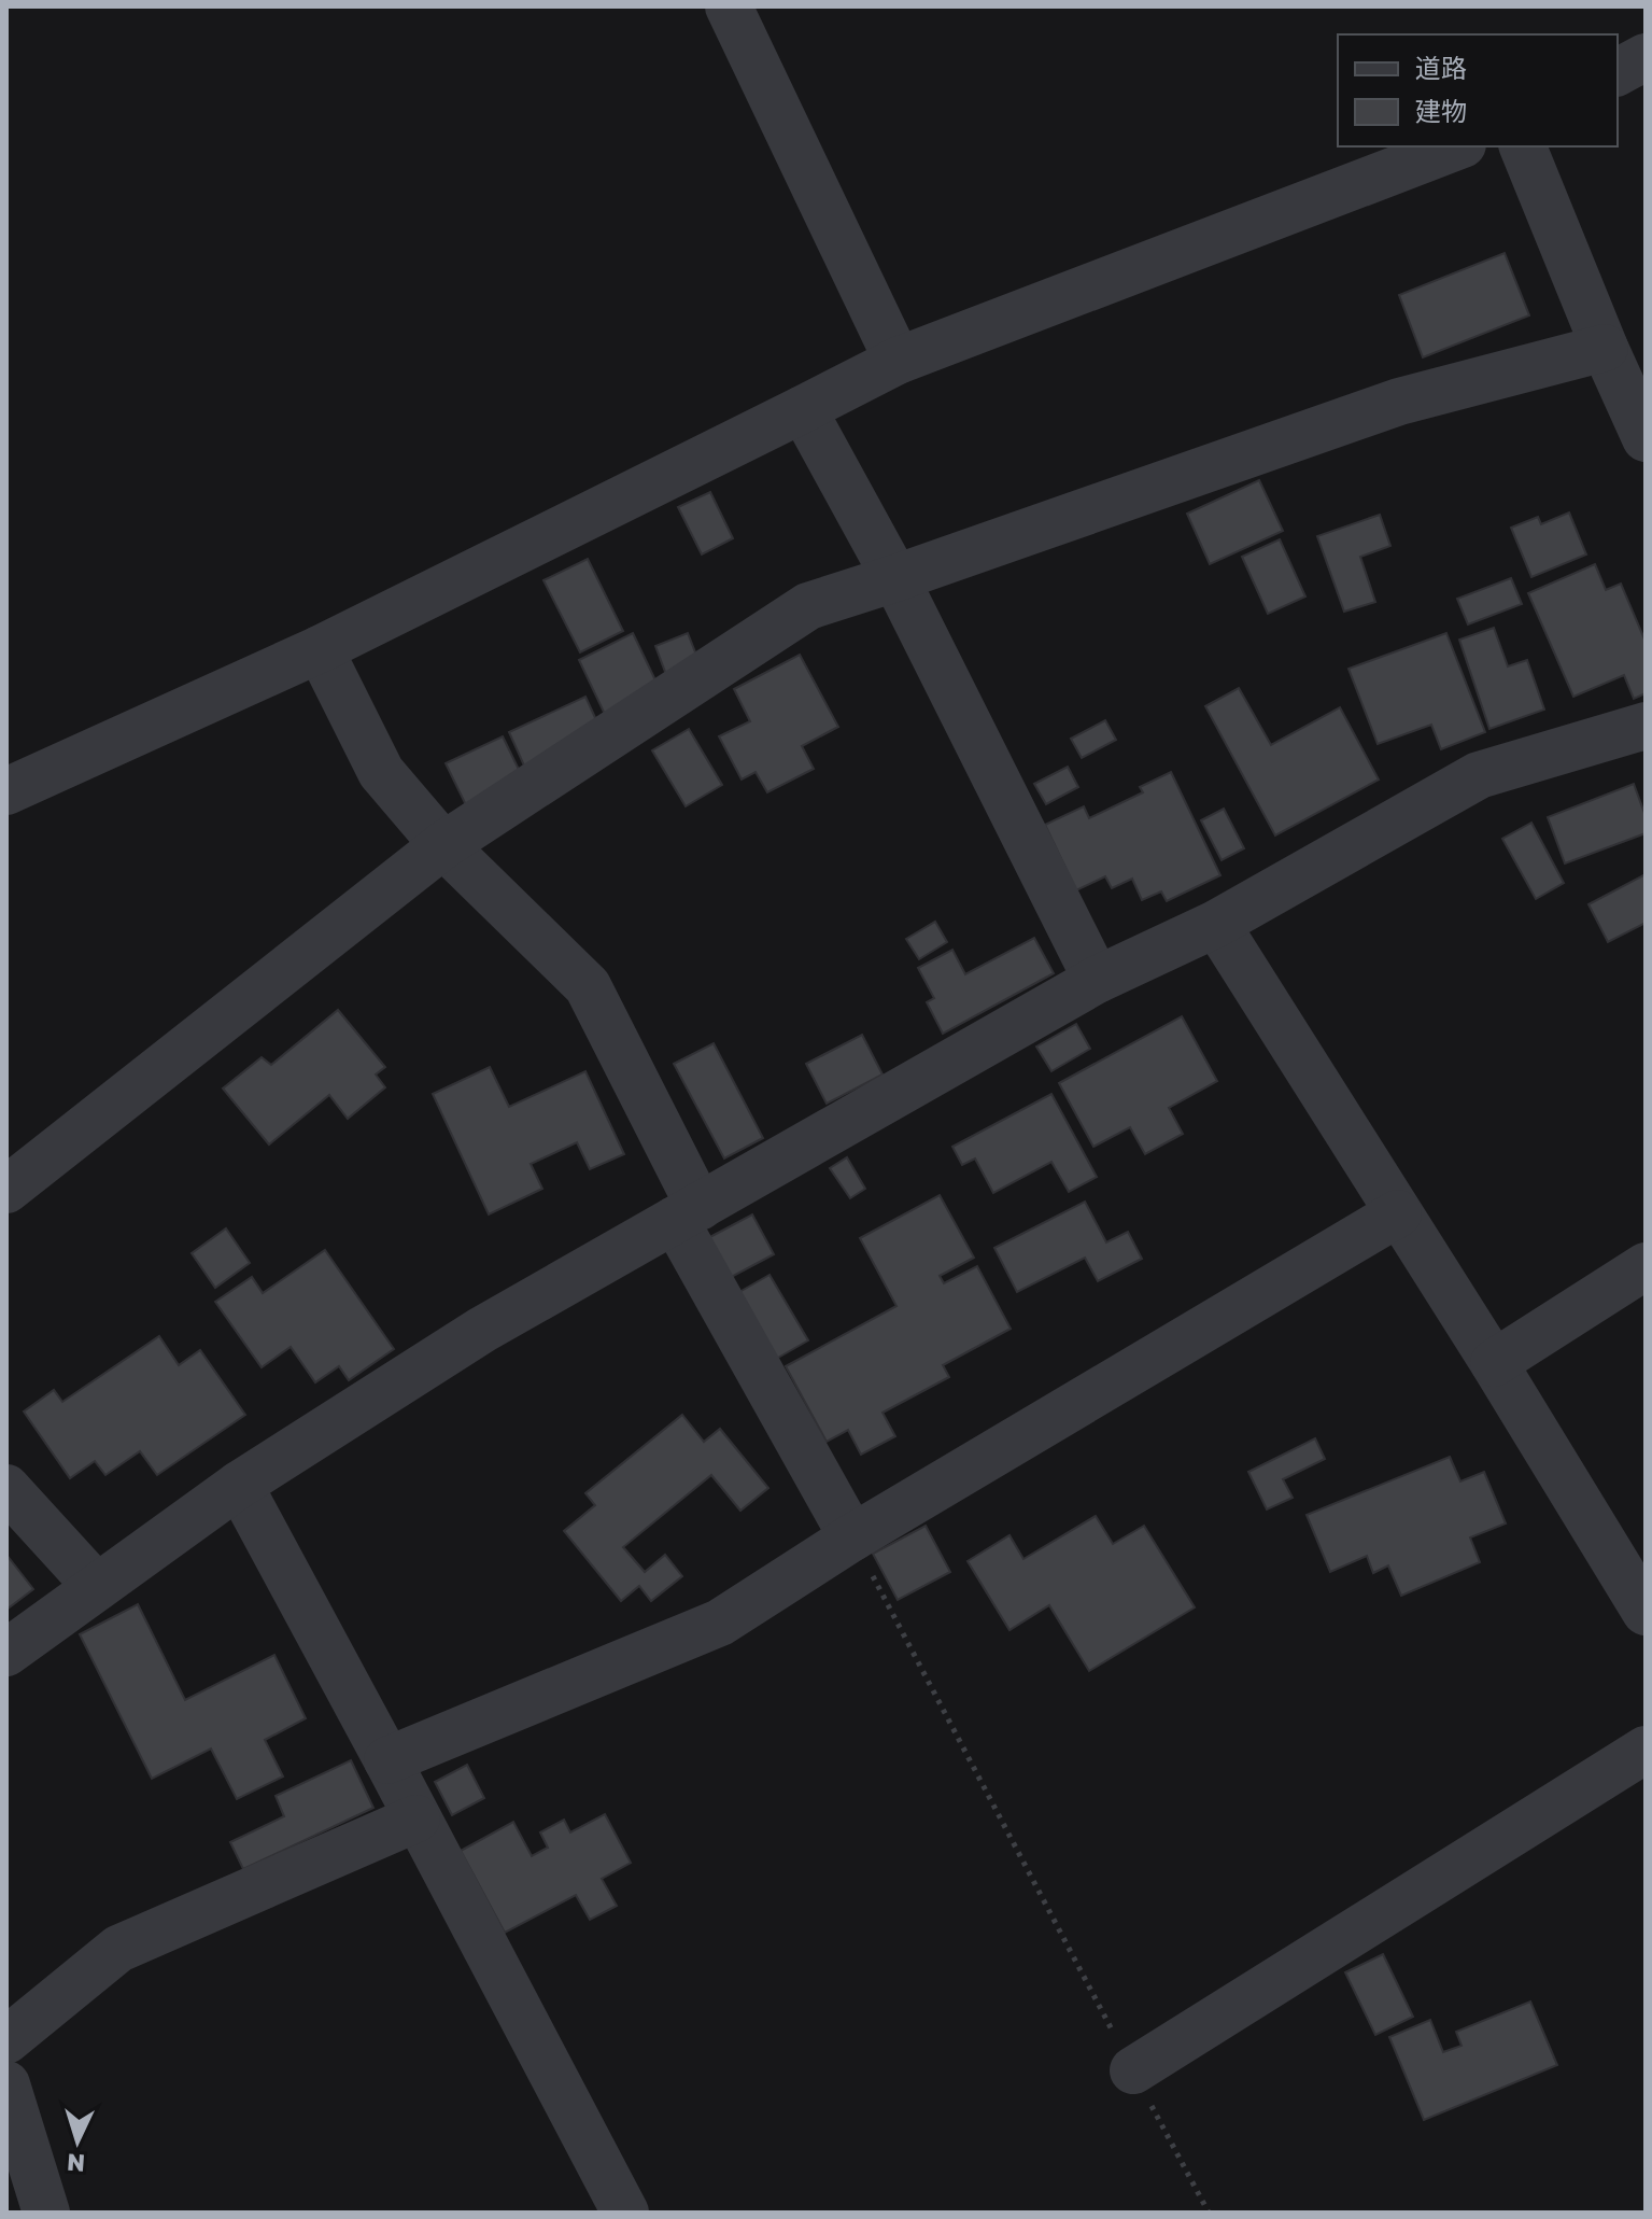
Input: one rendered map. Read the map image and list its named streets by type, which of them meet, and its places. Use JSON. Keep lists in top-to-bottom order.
{
  "legend": ["道路", "建物"],
  "north": "bottom"
}
